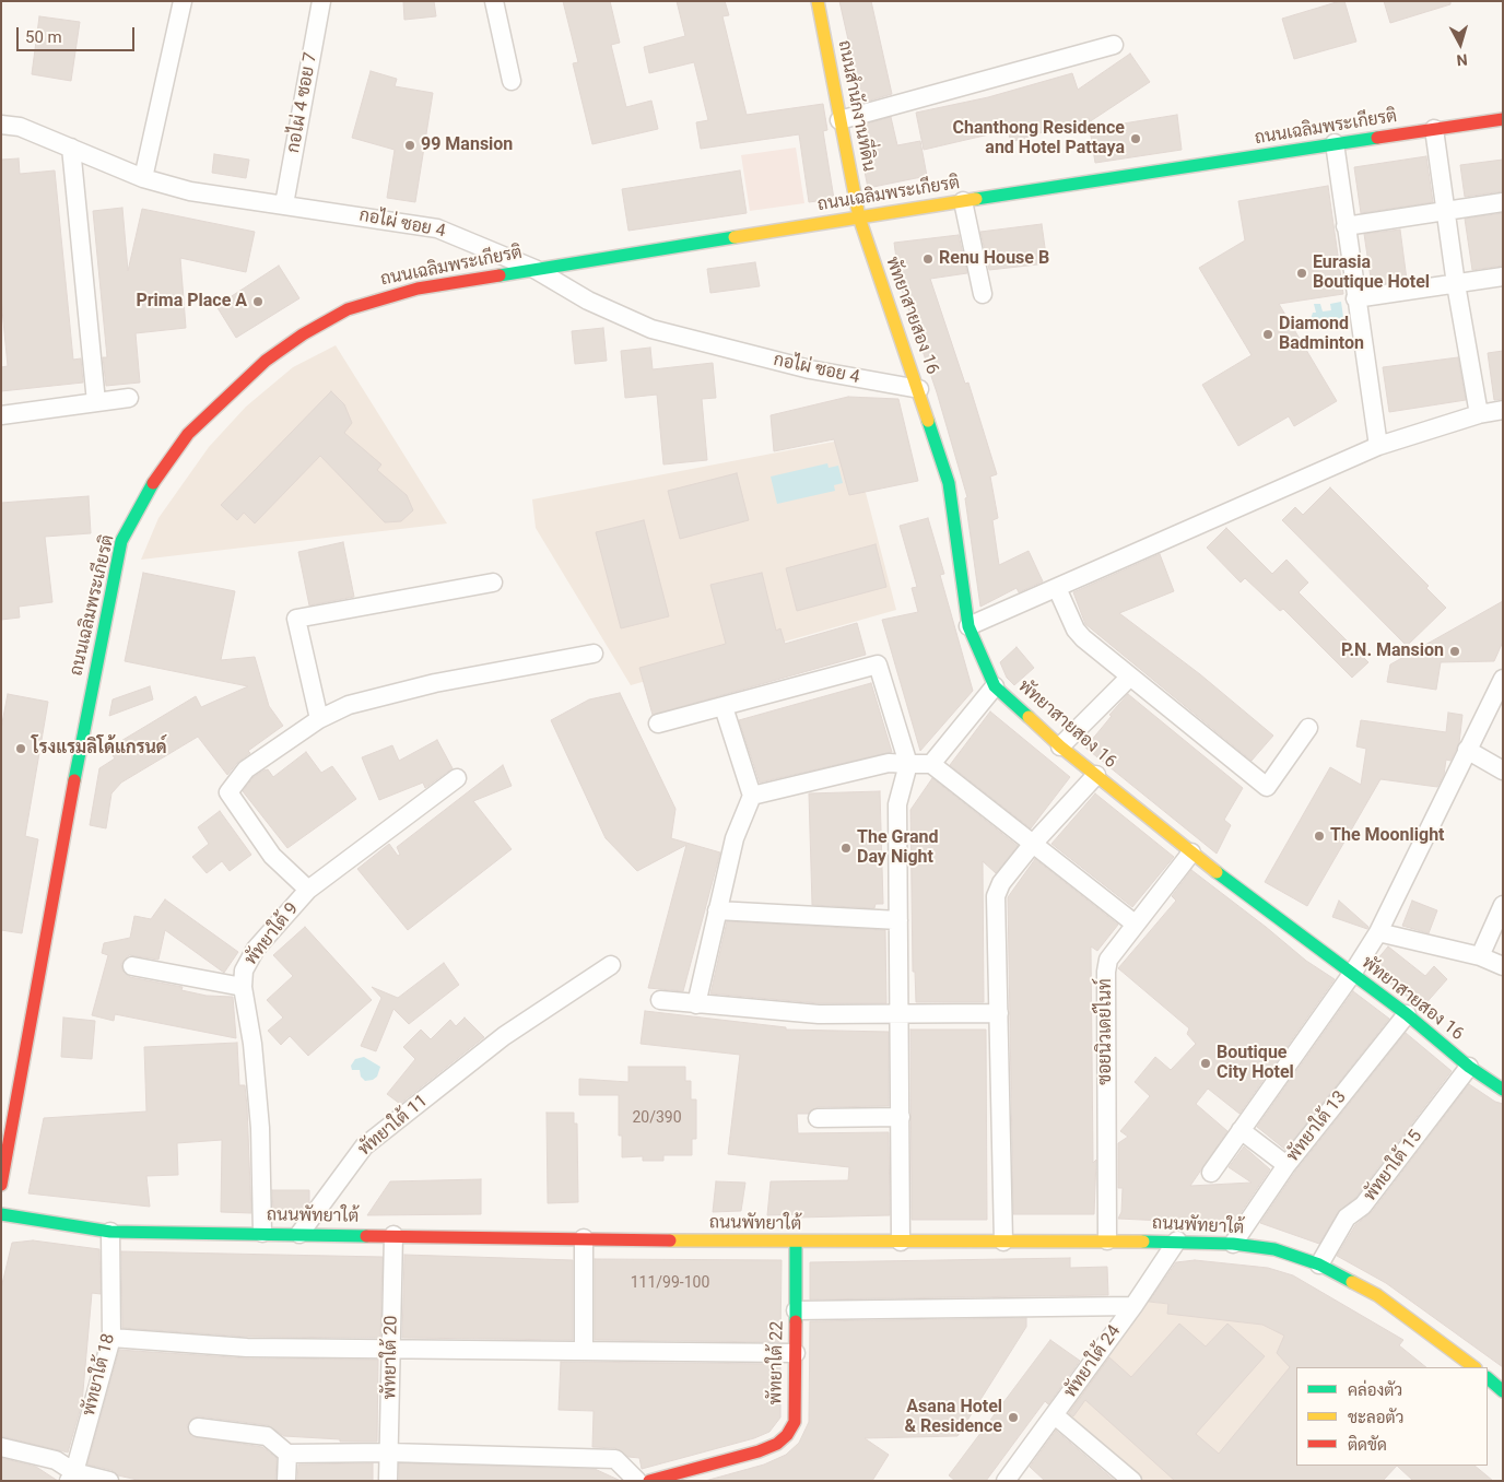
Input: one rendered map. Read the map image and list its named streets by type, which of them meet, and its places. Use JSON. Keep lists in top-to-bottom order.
{
  "streets": {
    "main road": [
      "ถนนสำนักงานที่ดิน",
      "ถนนเฉลิมพระเกียรติ",
      "พัทยาสายสอง 16",
      "ถนนพัทยาใต้",
      "พัทยาใต้ 22"
    ],
    "street": [
      "กอไผ่ 4 ซอย 7",
      "กอไผ่ ซอย 4",
      "พัทยาใต้ 9",
      "ซอยนิวเดย์ไนท์",
      "พัทยาใต้ 11",
      "พัทยาใต้ 13",
      "พัทยาใต้ 15",
      "พัทยาใต้ 20",
      "พัทยาใต้ 24",
      "พัทยาใต้ 18"
    ]
  },
  "crossings": [
    ["กอไผ่ 4 ซอย 7", "กอไผ่ ซอย 4"],
    ["ถนนสำนักงานที่ดิน", "ถนนเฉลิมพระเกียรติ"],
    ["ถนนสำนักงานที่ดิน", "พัทยาสายสอง 16"],
    ["ถนนเฉลิมพระเกียรติ", "กอไผ่ ซอย 4"],
    ["ถนนเฉลิมพระเกียรติ", "พัทยาสายสอง 16"],
    ["กอไผ่ ซอย 4", "พัทยาสายสอง 16"],
    ["พัทยาสายสอง 16", "ซอยนิวเดย์ไนท์"],
    ["พัทยาสายสอง 16", "พัทยาใต้ 13"],
    ["พัทยาสายสอง 16", "พัทยาใต้ 15"],
    ["พัทยาใต้ 9", "ถนนพัทยาใต้"],
    ["ซอยนิวเดย์ไนท์", "ถนนพัทยาใต้"],
    ["พัทยาใต้ 11", "ถนนพัทยาใต้"],
    ["พัทยาใต้ 13", "ถนนพัทยาใต้"],
    ["พัทยาใต้ 15", "ถนนพัทยาใต้"],
    ["ถนนพัทยาใต้", "พัทยาใต้ 20"],
    ["ถนนพัทยาใต้", "พัทยาใต้ 24"],
    ["ถนนพัทยาใต้", "พัทยาใต้ 22"],
    ["ถนนพัทยาใต้", "พัทยาใต้ 18"]
  ],
  "places": [
    "Chanthong Residence and Hotel Pattaya",
    "99 Mansion",
    "Renu House B",
    "Eurasia Boutique Hotel",
    "Prima Place A",
    "Diamond Badminton",
    "P.N. Mansion",
    "โรงแรมลิโด้แกรนด์",
    "The Moonlight",
    "The Grand Day Night",
    "Boutique City Hotel",
    "Asana Hotel & Residence"
  ],
  "house_numbers": ["20/390", "111/99-100"],
  "legend": ["คล่องตัว", "ชะลอตัว", "ติดขัด"],
  "scale_bar": "50 m",
  "north": "bottom"
}
